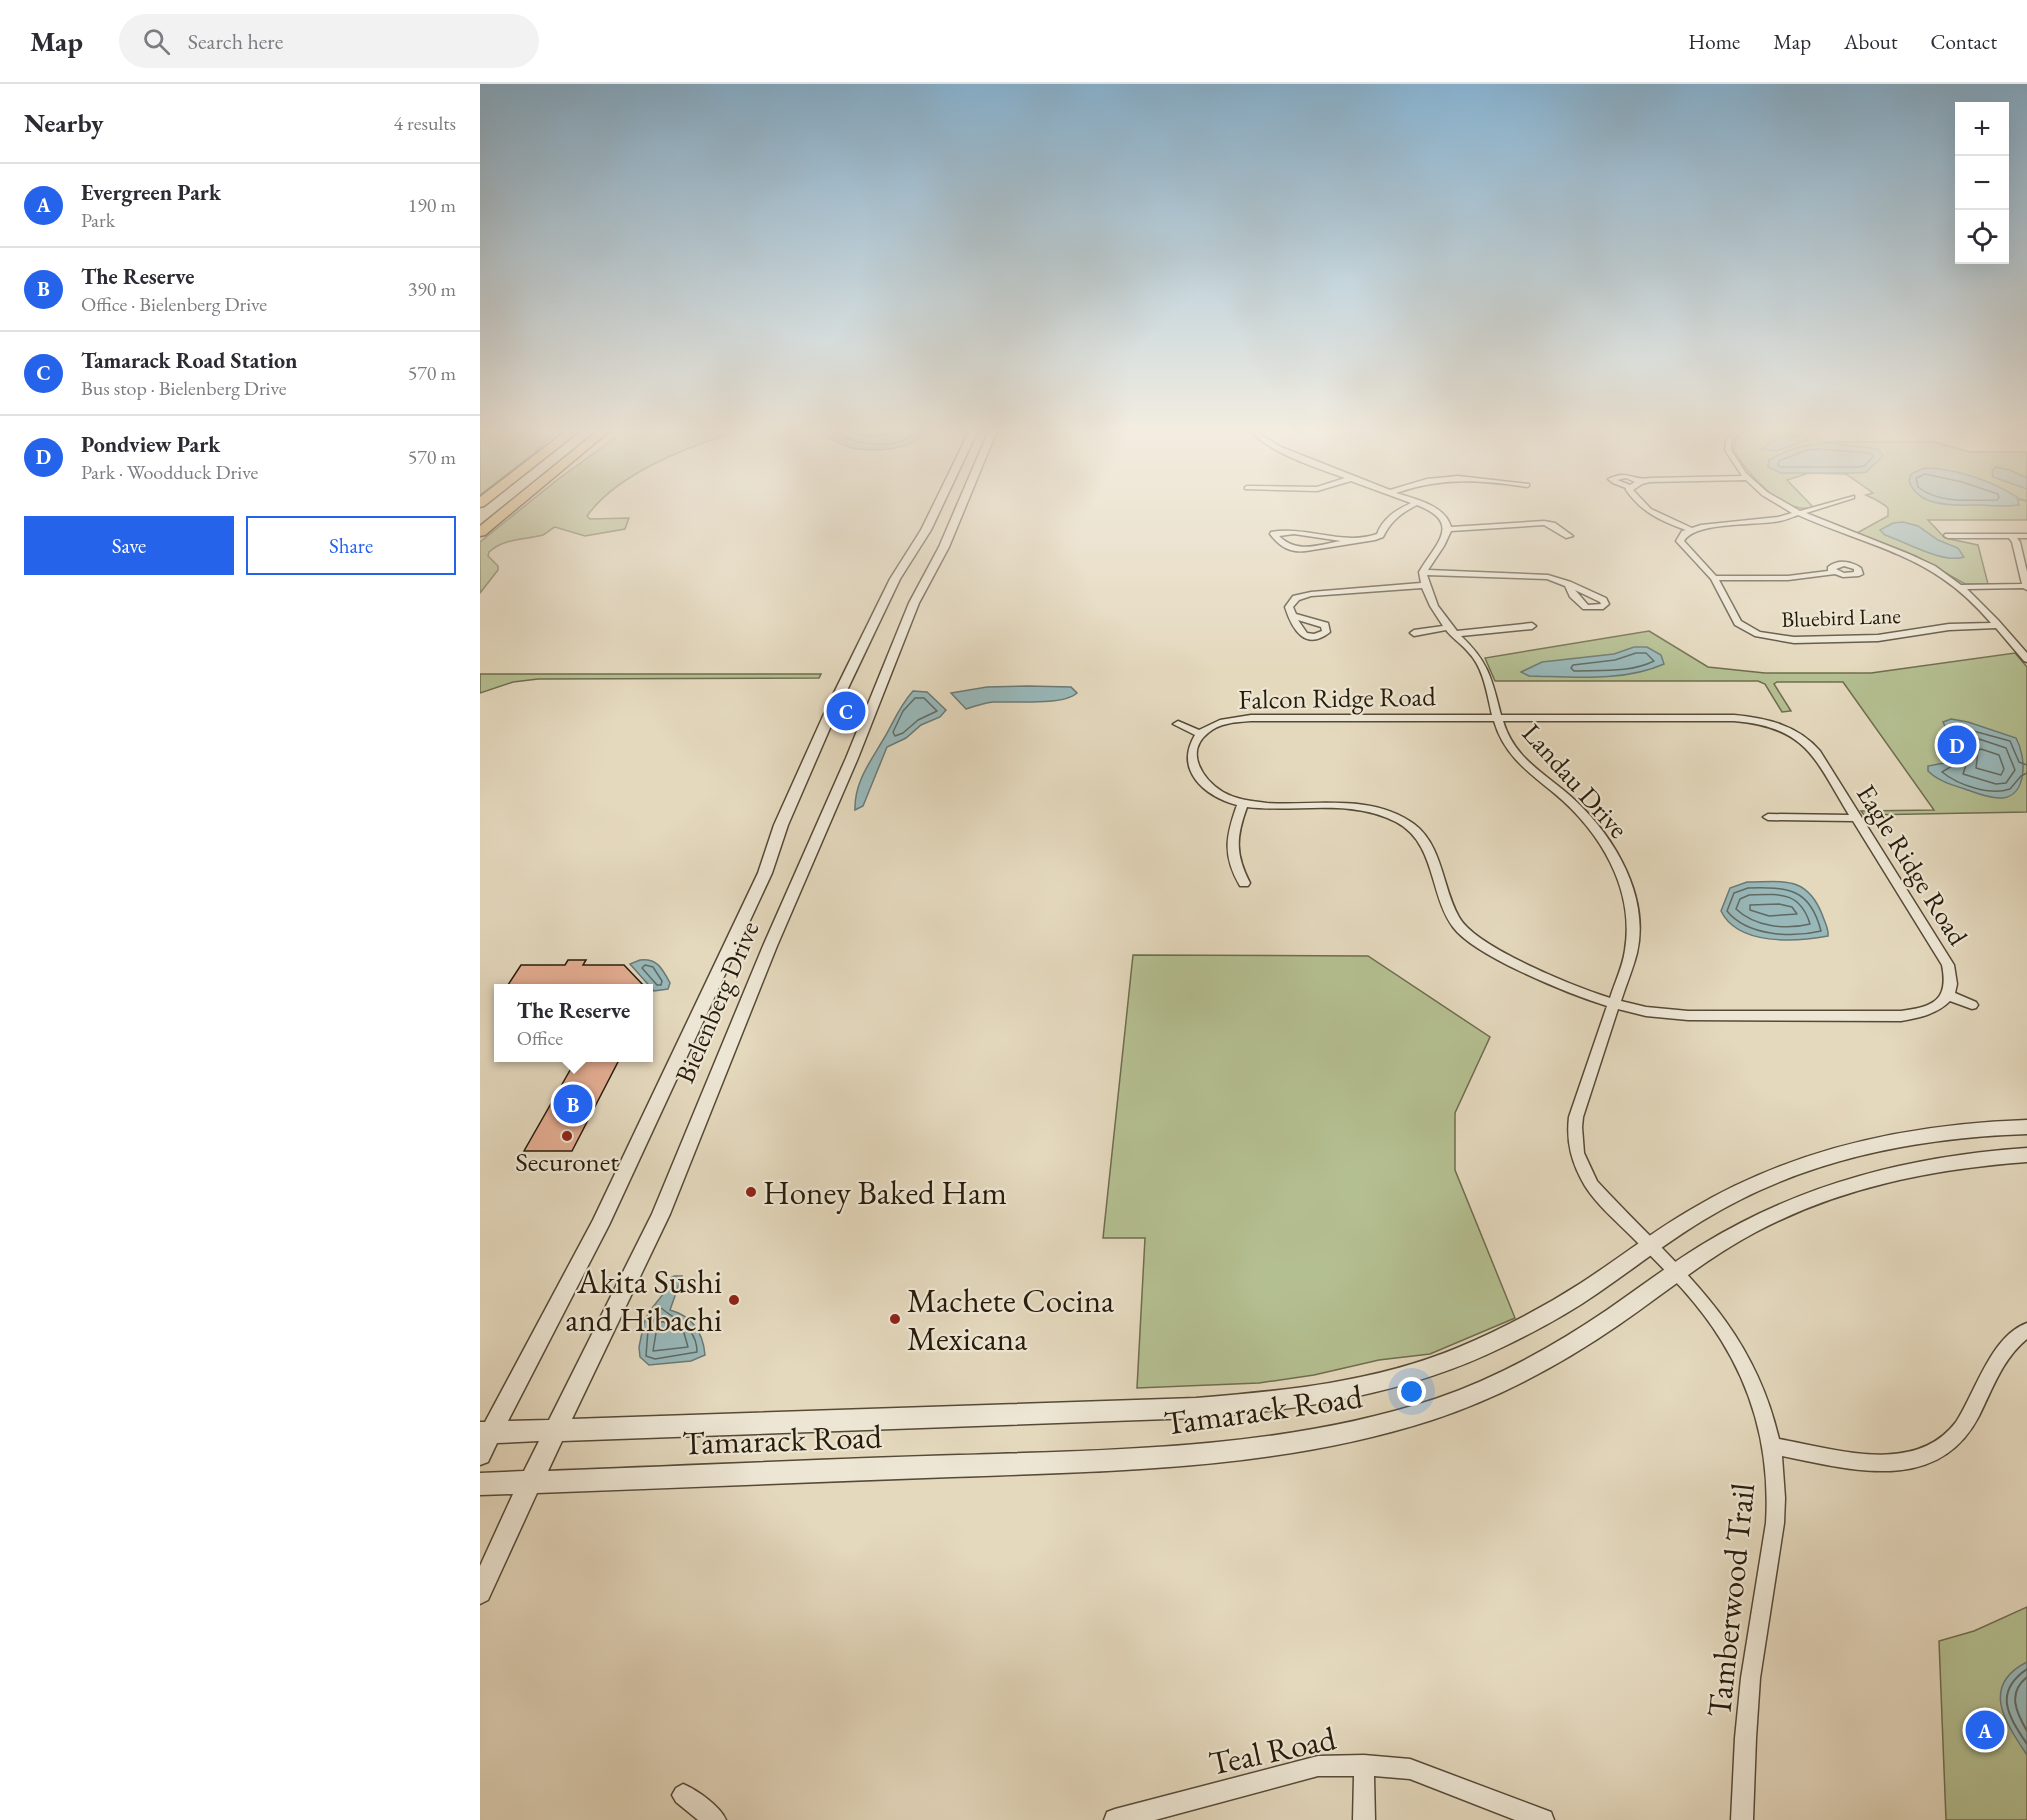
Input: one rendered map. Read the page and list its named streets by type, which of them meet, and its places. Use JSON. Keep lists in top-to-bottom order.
{
  "streets": {
    "street": [
      "Bluebird Lane",
      "Falcon Ridge Road",
      "Landau Drive",
      "Eagle Ridge Road",
      "Bielenberg Drive",
      "Tamarack Road",
      "Tamberwood Trail",
      "Teal Road"
    ]
  },
  "crossings": [
    ["Falcon Ridge Road", "Landau Drive"],
    ["Falcon Ridge Road", "Eagle Ridge Road"],
    ["Landau Drive", "Eagle Ridge Road"],
    ["Landau Drive", "Tamarack Road"],
    ["Landau Drive", "Tamberwood Trail"],
    ["Bielenberg Drive", "Tamarack Road"],
    ["Tamarack Road", "Tamberwood Trail"]
  ],
  "places": [
    "Securonet",
    "Honey Baked Ham",
    "Akita Sushi and Hibachi",
    "Machete Cocina Mexicana"
  ],
  "page": {
    "header": "Map",
    "search": "Search here",
    "nav": [
      "Home",
      "Map",
      "About",
      "Contact"
    ],
    "heading": ["Nearby", "4 results"],
    "map_buttons": ["+", "−"],
    "list": [
      {
        "mark": "A",
        "name": "Evergreen Park",
        "note": "Park",
        "value": "190 m"
      },
      {
        "mark": "B",
        "name": "The Reserve",
        "note": "Office · Bielenberg Drive",
        "value": "390 m"
      },
      {
        "mark": "C",
        "name": "Tamarack Road Station",
        "note": "Bus stop · Bielenberg Drive",
        "value": "570 m"
      },
      {
        "mark": "D",
        "name": "Pondview Park",
        "note": "Park · Woodduck Drive",
        "value": "570 m"
      }
    ],
    "buttons": ["Save", "Share"],
    "pins": [
      "C",
      "D",
      "B",
      "A"
    ],
    "popup": ["The Reserve", "Office"]
  }
}
